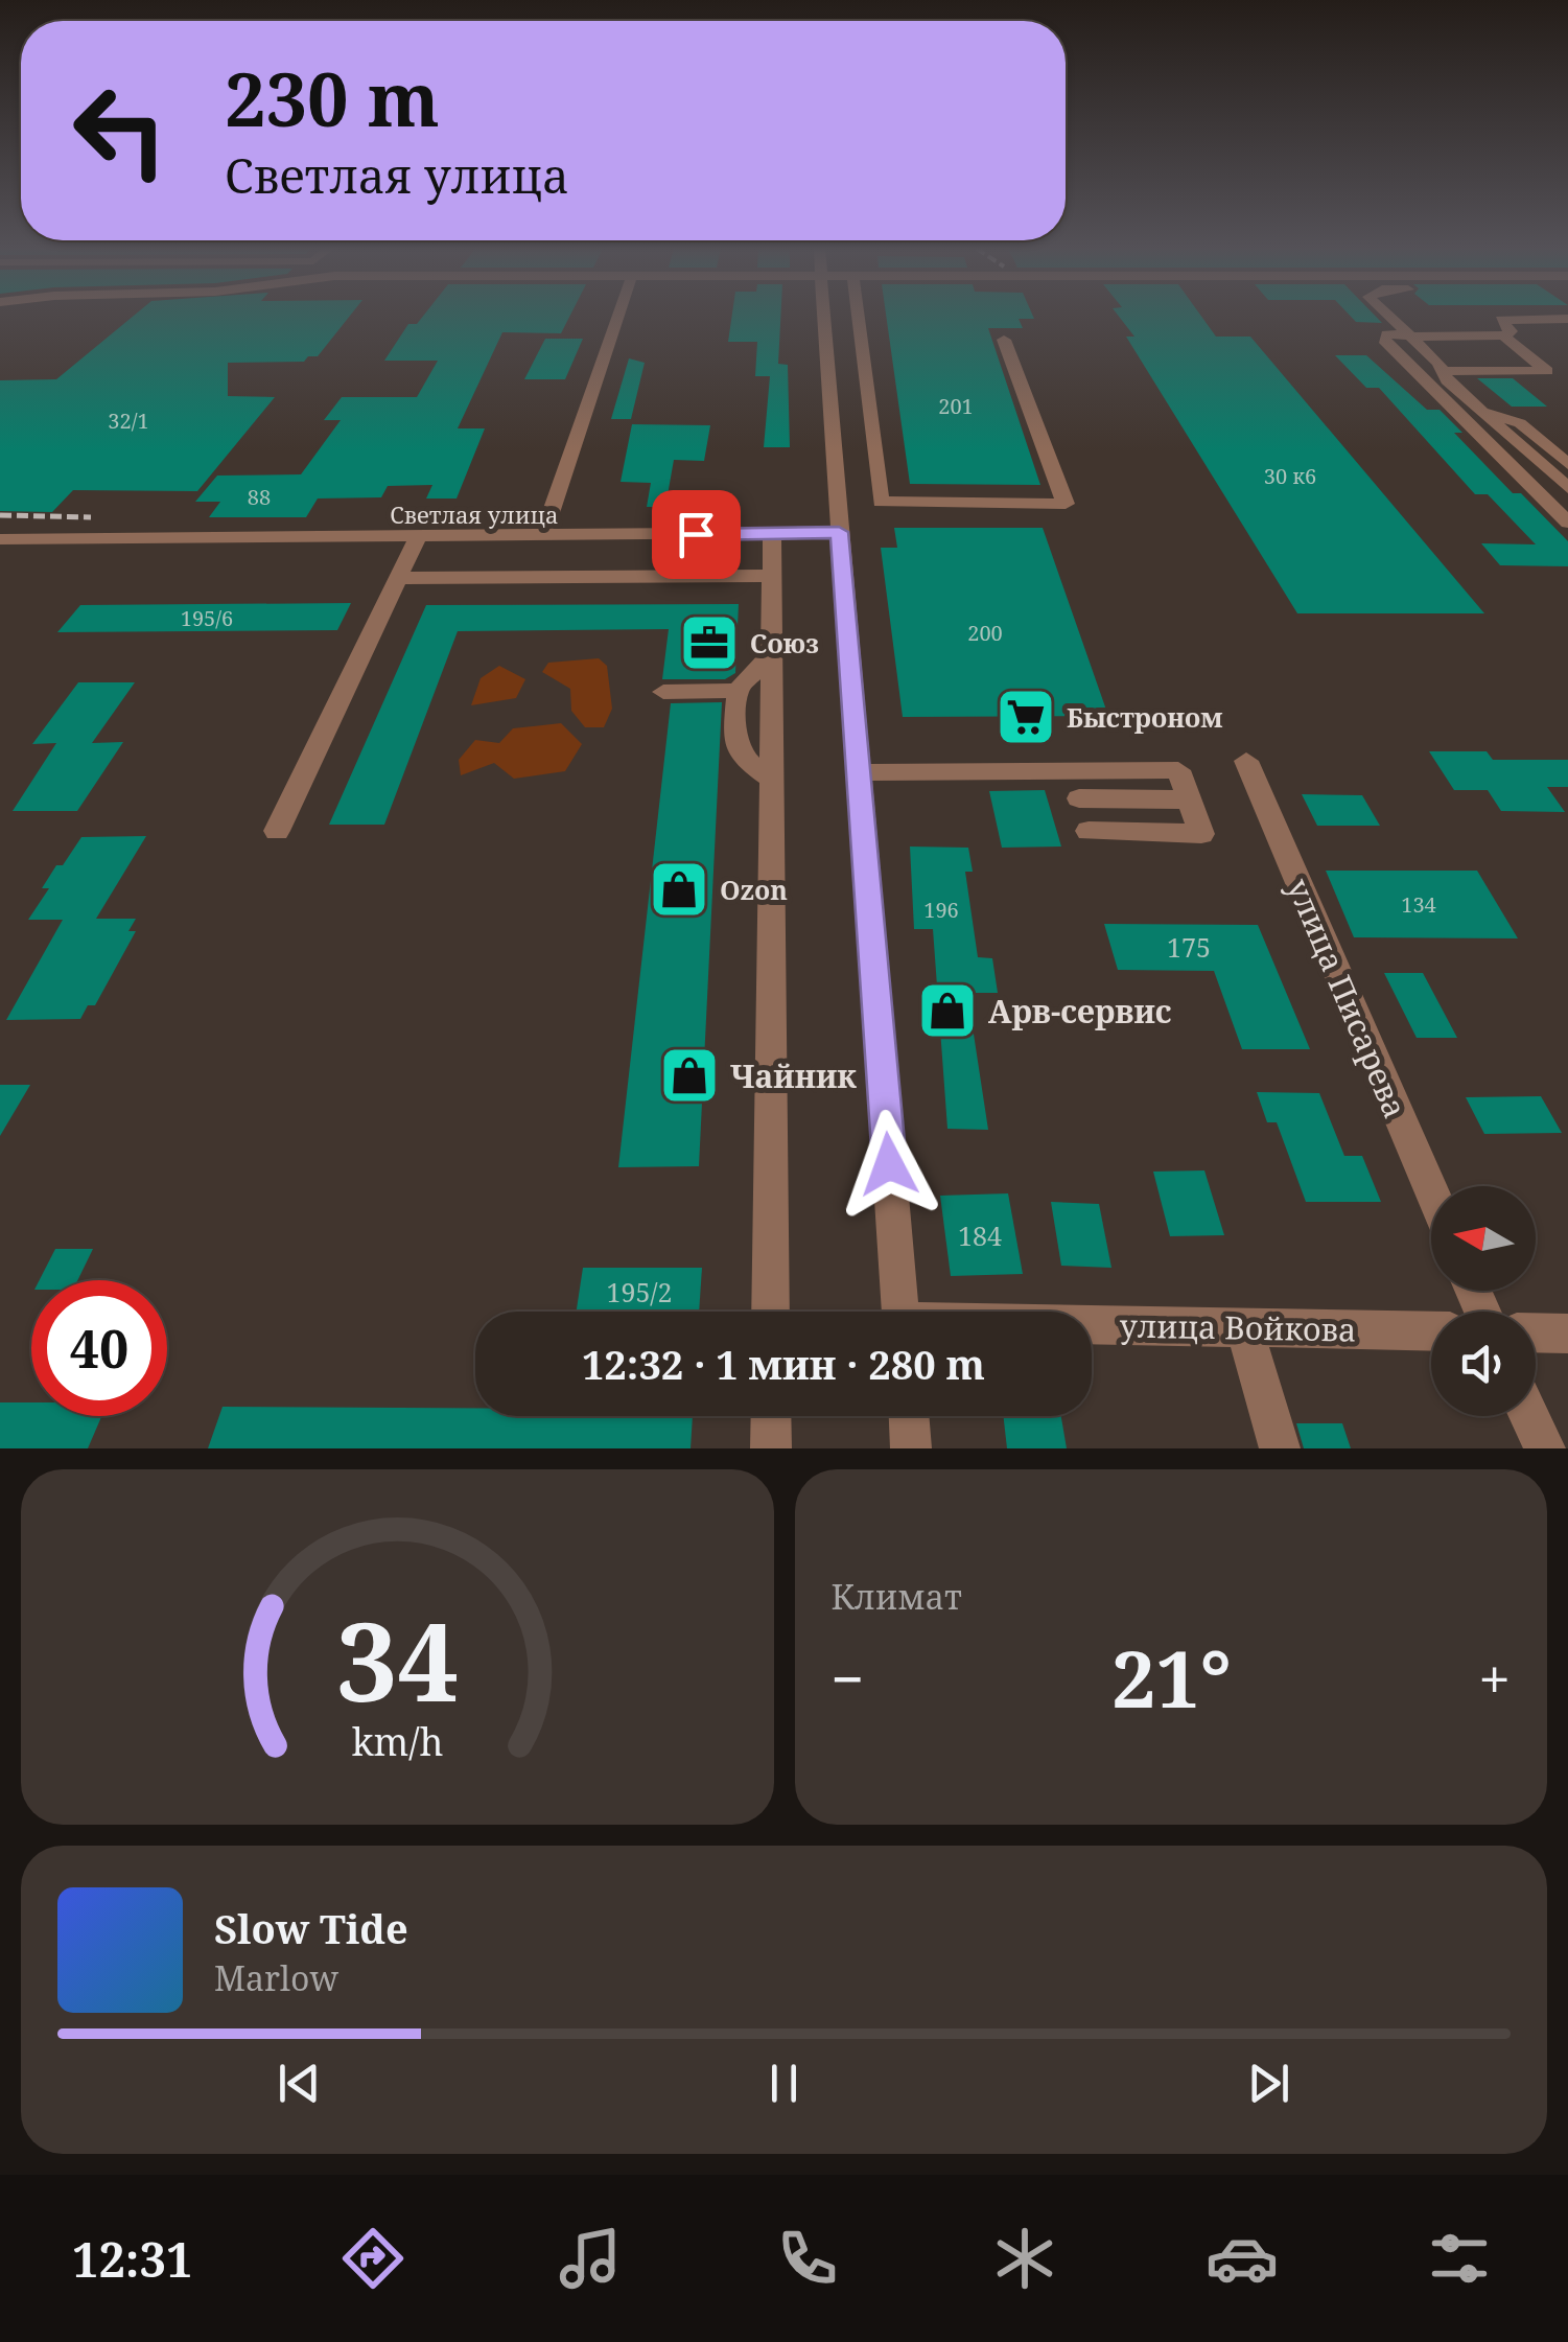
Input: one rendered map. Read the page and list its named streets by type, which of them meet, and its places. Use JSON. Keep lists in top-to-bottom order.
{
  "streets": {
    "street": ["Светлая улица", "улица Писарева", "улица Войкова"]
  },
  "places": {
    "office": ["Союз"],
    "supermarket": ["Быстроном"],
    "shop": ["Ozon", "Арв-сервис", "Чайник"]
  },
  "house_numbers": [
    "201",
    "32/1",
    "30 к6",
    "88",
    "195/6",
    "200",
    "134",
    "196",
    "175",
    "184",
    "195/2"
  ],
  "north": "left",
  "page": {
    "turn": ["230 m", "Светлая улица"],
    "limit": "40",
    "trip": "12:32 · 1 мин · 280 m",
    "tile": "Климат",
    "heat": ["−", "21°", "+"],
    "song": ["Slow Tide", "Marlow"],
    "tabs": "12:31",
    "gauge": ["34", "km/h"]
  }
}
